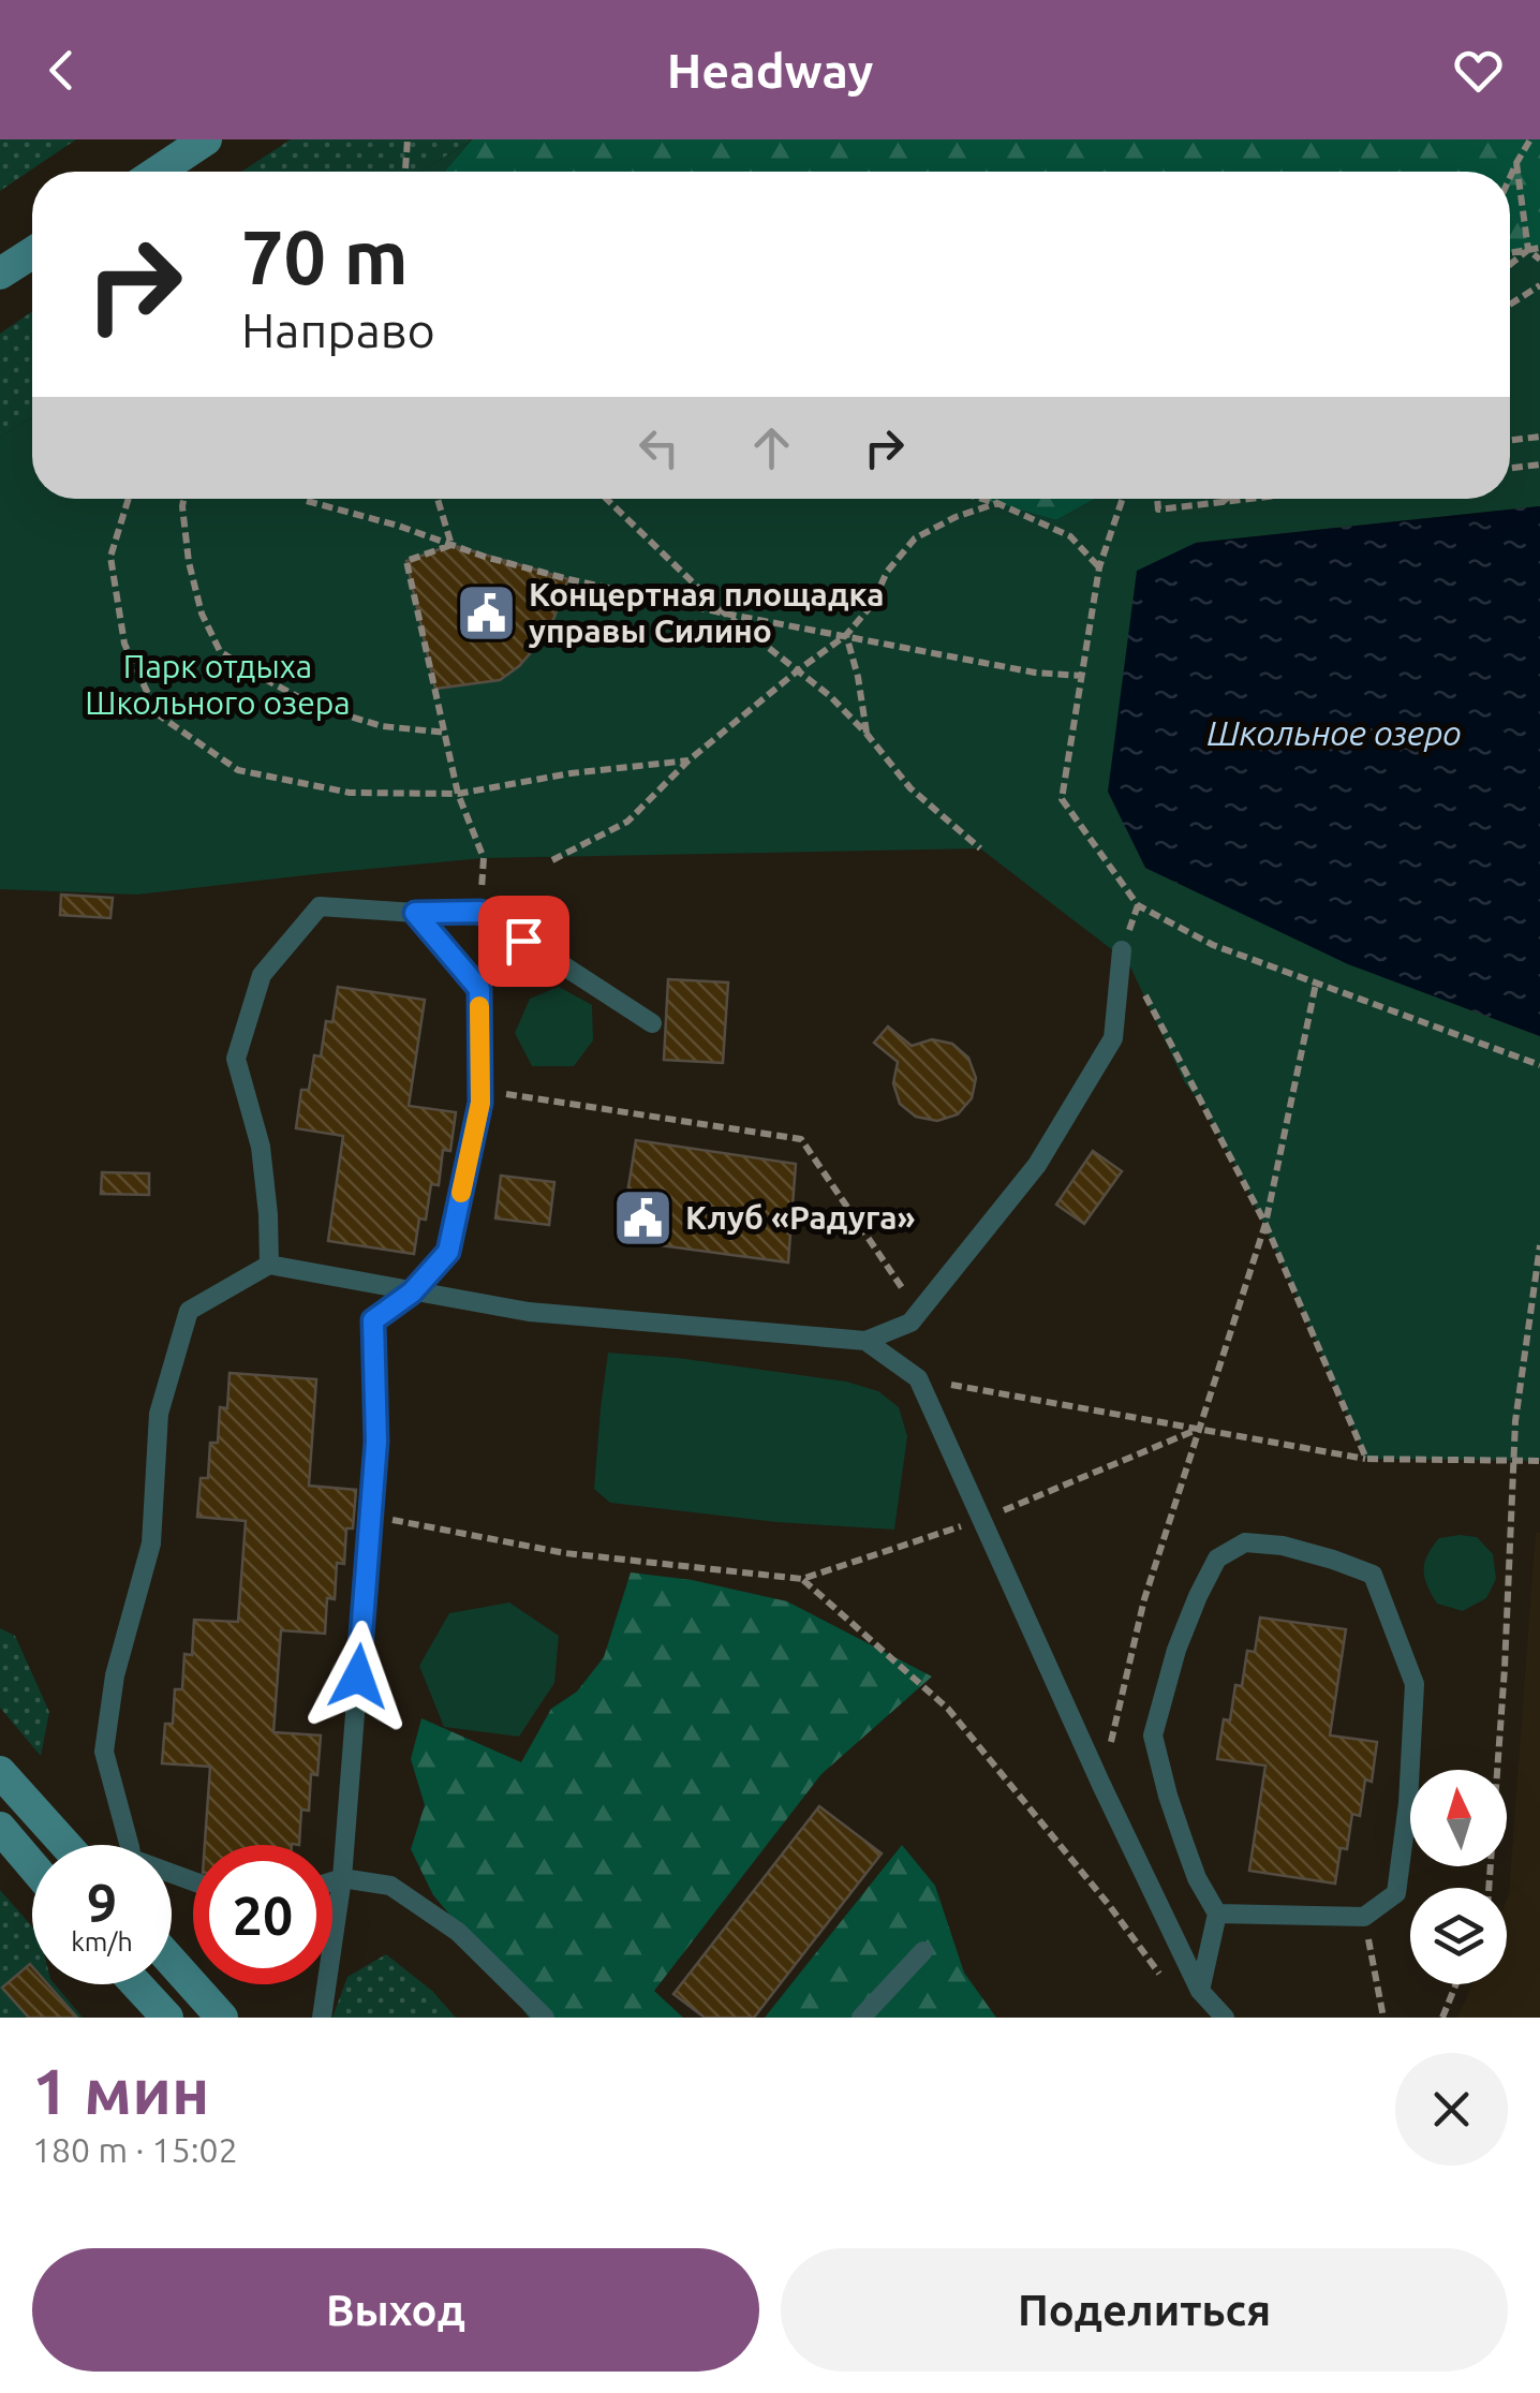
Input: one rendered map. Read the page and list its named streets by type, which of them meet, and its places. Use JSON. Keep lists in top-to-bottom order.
{
  "water": ["Школьное озеро"],
  "parks": ["Парк отдыха Школьного озера"],
  "places": {
    "public building": ["Концертная площадка управы Силино", "Клуб «Радуга»"]
  },
  "north": "top",
  "page": {
    "header": "Headway",
    "turn": ["70 m", "Направо"],
    "speed": "9 km/h",
    "limit": "20",
    "heading": ["1 мин", "180 m · 15:02"],
    "buttons": ["Выход", "Поделиться"]
  }
}
